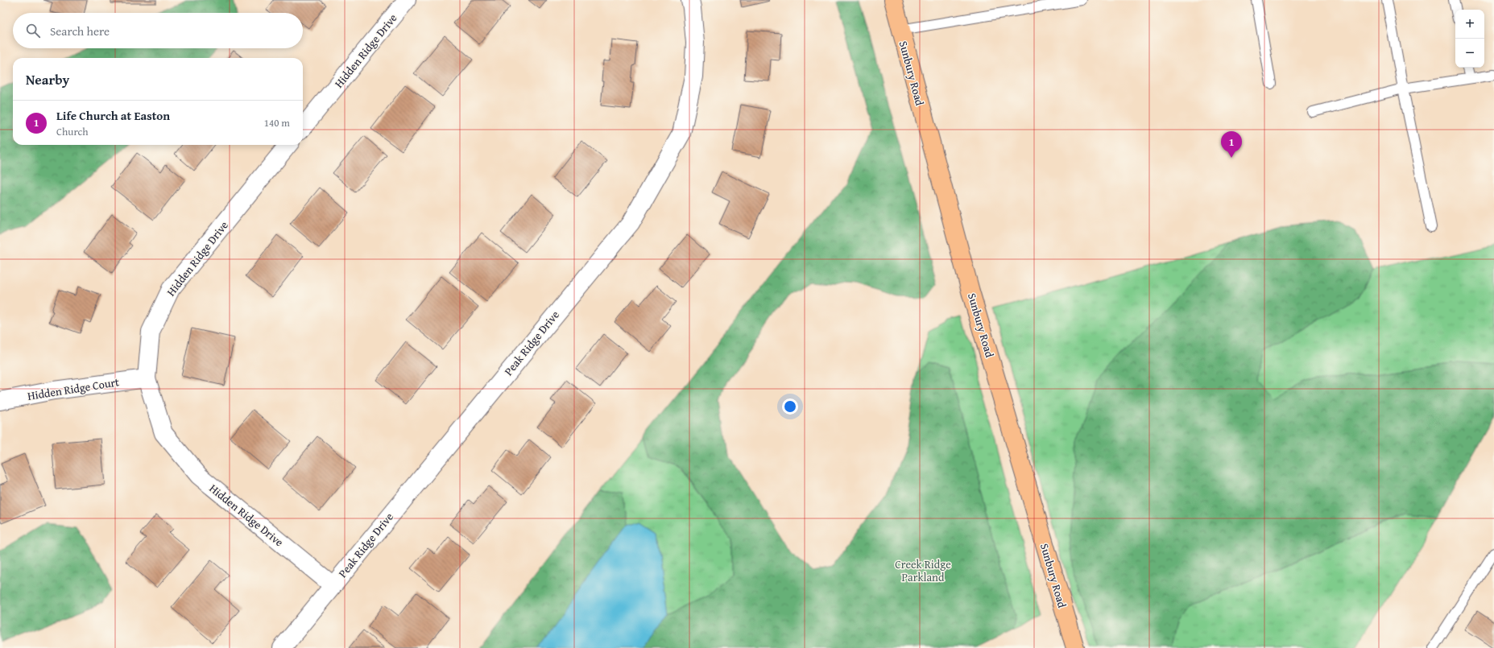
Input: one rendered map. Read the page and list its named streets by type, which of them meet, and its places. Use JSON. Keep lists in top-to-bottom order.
{
  "streets": {
    "main road": ["Sunbury Road"],
    "street": ["Hidden Ridge Drive", "Peak Ridge Drive", "Hidden Ridge Court"]
  },
  "crossings": [
    ["Hidden Ridge Drive", "Peak Ridge Drive"],
    ["Hidden Ridge Drive", "Hidden Ridge Court"]
  ],
  "parks": ["Creek Ridge Parkland"],
  "page": {
    "map_buttons": ["+", "−"],
    "search": "Search here",
    "heading": "Nearby",
    "list": [
      {
        "mark": "1",
        "name": "Life Church at Easton",
        "note": "Church",
        "value": "140 m"
      }
    ],
    "pins": "1"
  }
}
